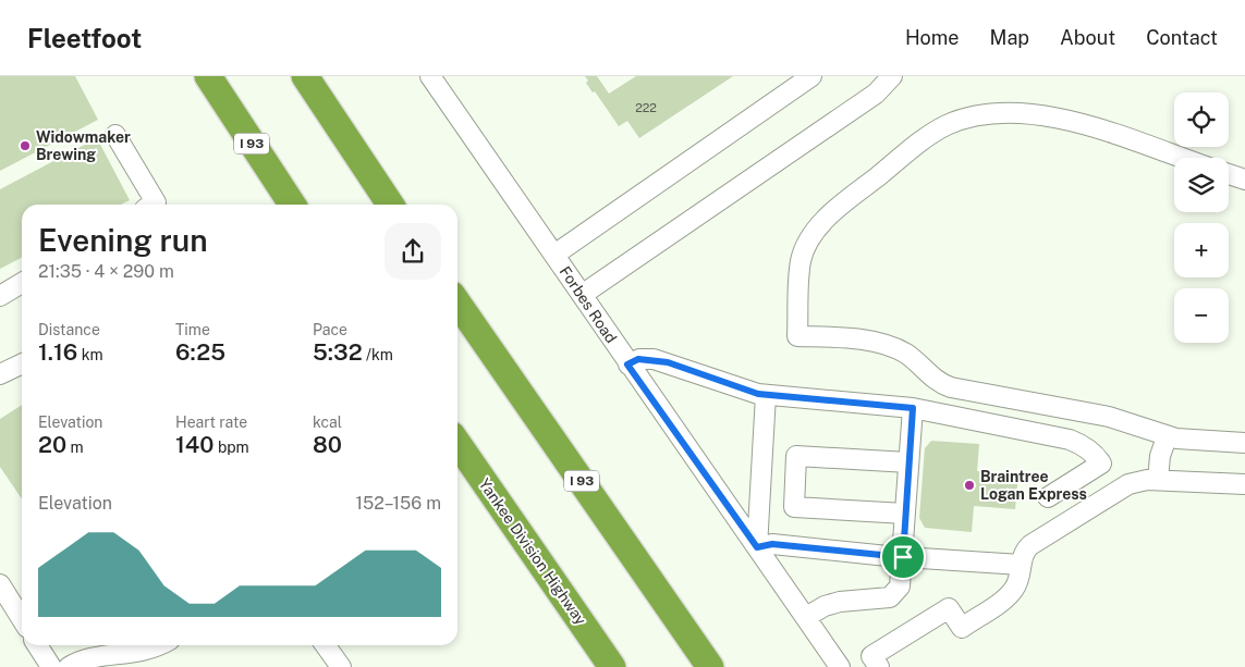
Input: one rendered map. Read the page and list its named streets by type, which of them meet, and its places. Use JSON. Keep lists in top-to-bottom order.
{
  "streets": {
    "highway": ["I 93", "Yankee Division Highway"],
    "street": ["Forbes Road"]
  },
  "places": ["Widowmaker Brewing", "Braintree Logan Express"],
  "house_numbers": ["222"],
  "page": {
    "header": "Fleetfoot",
    "nav": [
      "Home",
      "Map",
      "About",
      "Contact"
    ],
    "map_buttons": ["+", "−"],
    "heading": ["Evening run", "21:35 · 4 × 290 m"],
    "stats": [
      ["Distance", "1.16 km"],
      ["Time", "6:25"],
      ["Pace", "5:32 /km"],
      ["Elevation", "20 m"],
      ["Heart rate", "140 bpm"],
      ["kcal", "80"]
    ],
    "chart": ["Elevation", "152–156 m"]
  }
}
